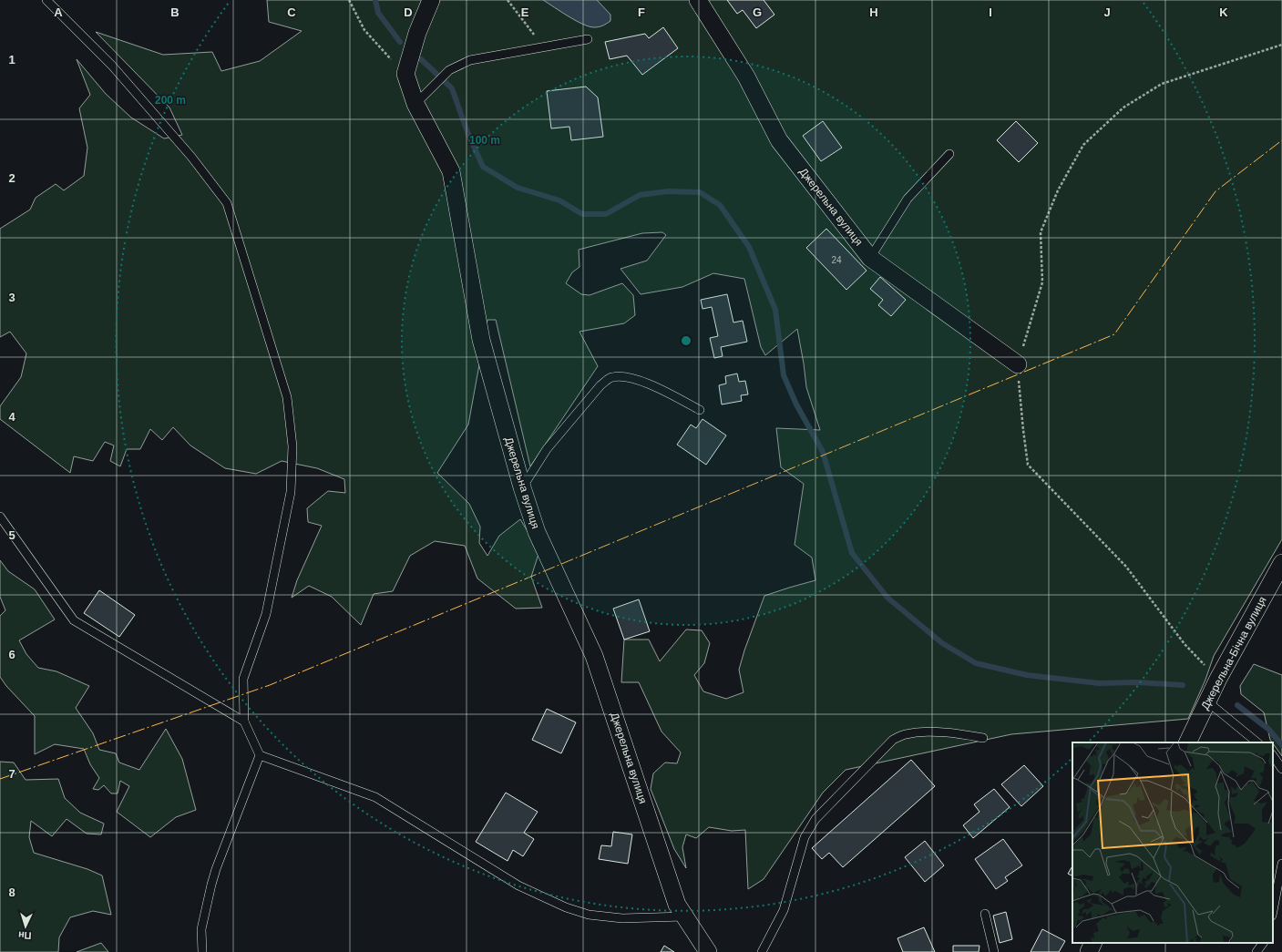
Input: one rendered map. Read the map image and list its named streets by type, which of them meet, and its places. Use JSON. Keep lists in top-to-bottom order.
{
  "streets": {
    "street": ["Джерельна вулиця", "Джерельна-Бічна вулиця"]
  },
  "house_numbers": ["24"],
  "north": "bottom",
  "grid": {
    "columns": [
      "A",
      "B",
      "C",
      "D",
      "E",
      "F",
      "G",
      "H",
      "I",
      "J",
      "K"
    ],
    "rows": [
      "1",
      "2",
      "3",
      "4",
      "5",
      "6",
      "7",
      "8"
    ]
  },
  "rings": ["200 m", "100 m"]
}
